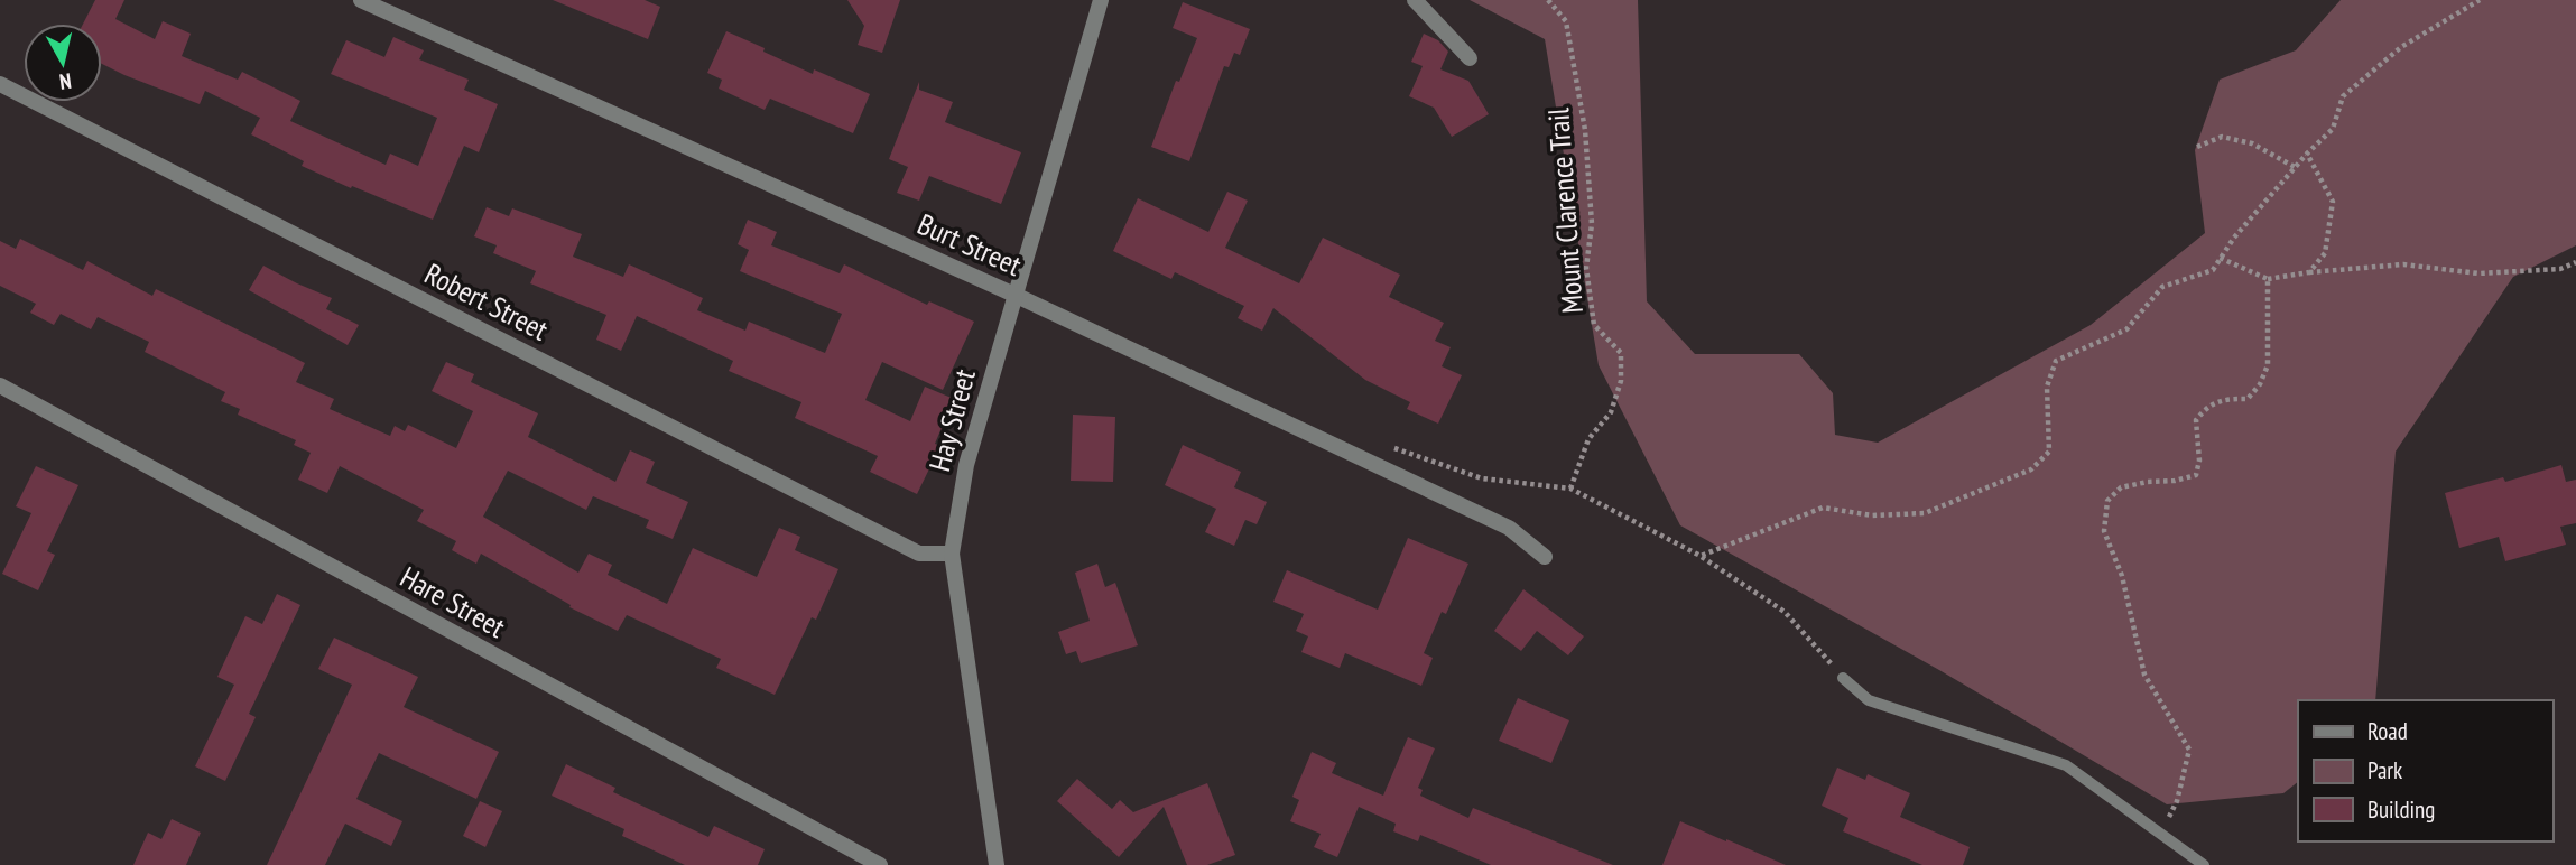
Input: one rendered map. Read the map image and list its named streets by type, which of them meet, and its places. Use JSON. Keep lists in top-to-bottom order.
{
  "streets": {
    "street": [
      "Burt Street",
      "Robert Street",
      "Hay Street",
      "Hare Street"
    ],
    "path": ["Mount Clarence Trail"]
  },
  "crossings": [
    ["Burt Street", "Hay Street"],
    ["Robert Street", "Hay Street"]
  ],
  "legend": ["Road", "Park", "Building"],
  "north": "bottom"
}
